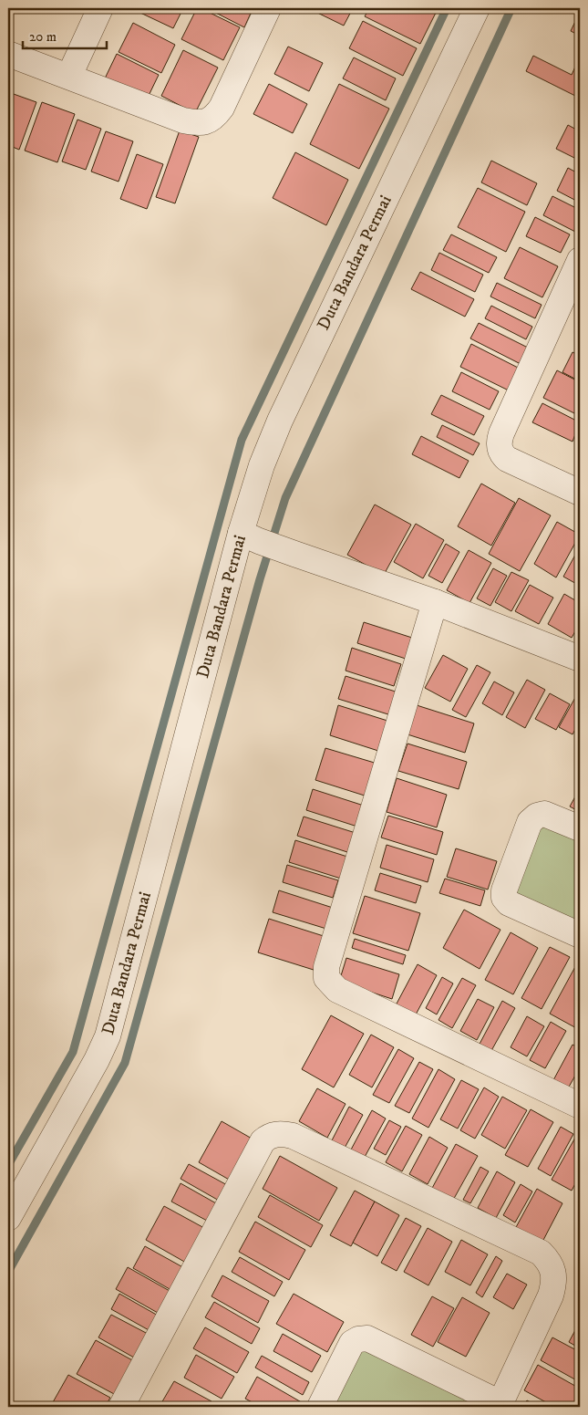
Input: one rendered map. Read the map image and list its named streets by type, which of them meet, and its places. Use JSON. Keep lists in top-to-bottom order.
{
  "streets": {
    "street": ["Duta Bandara Permai"]
  },
  "scale_bar": "20 m"
}
